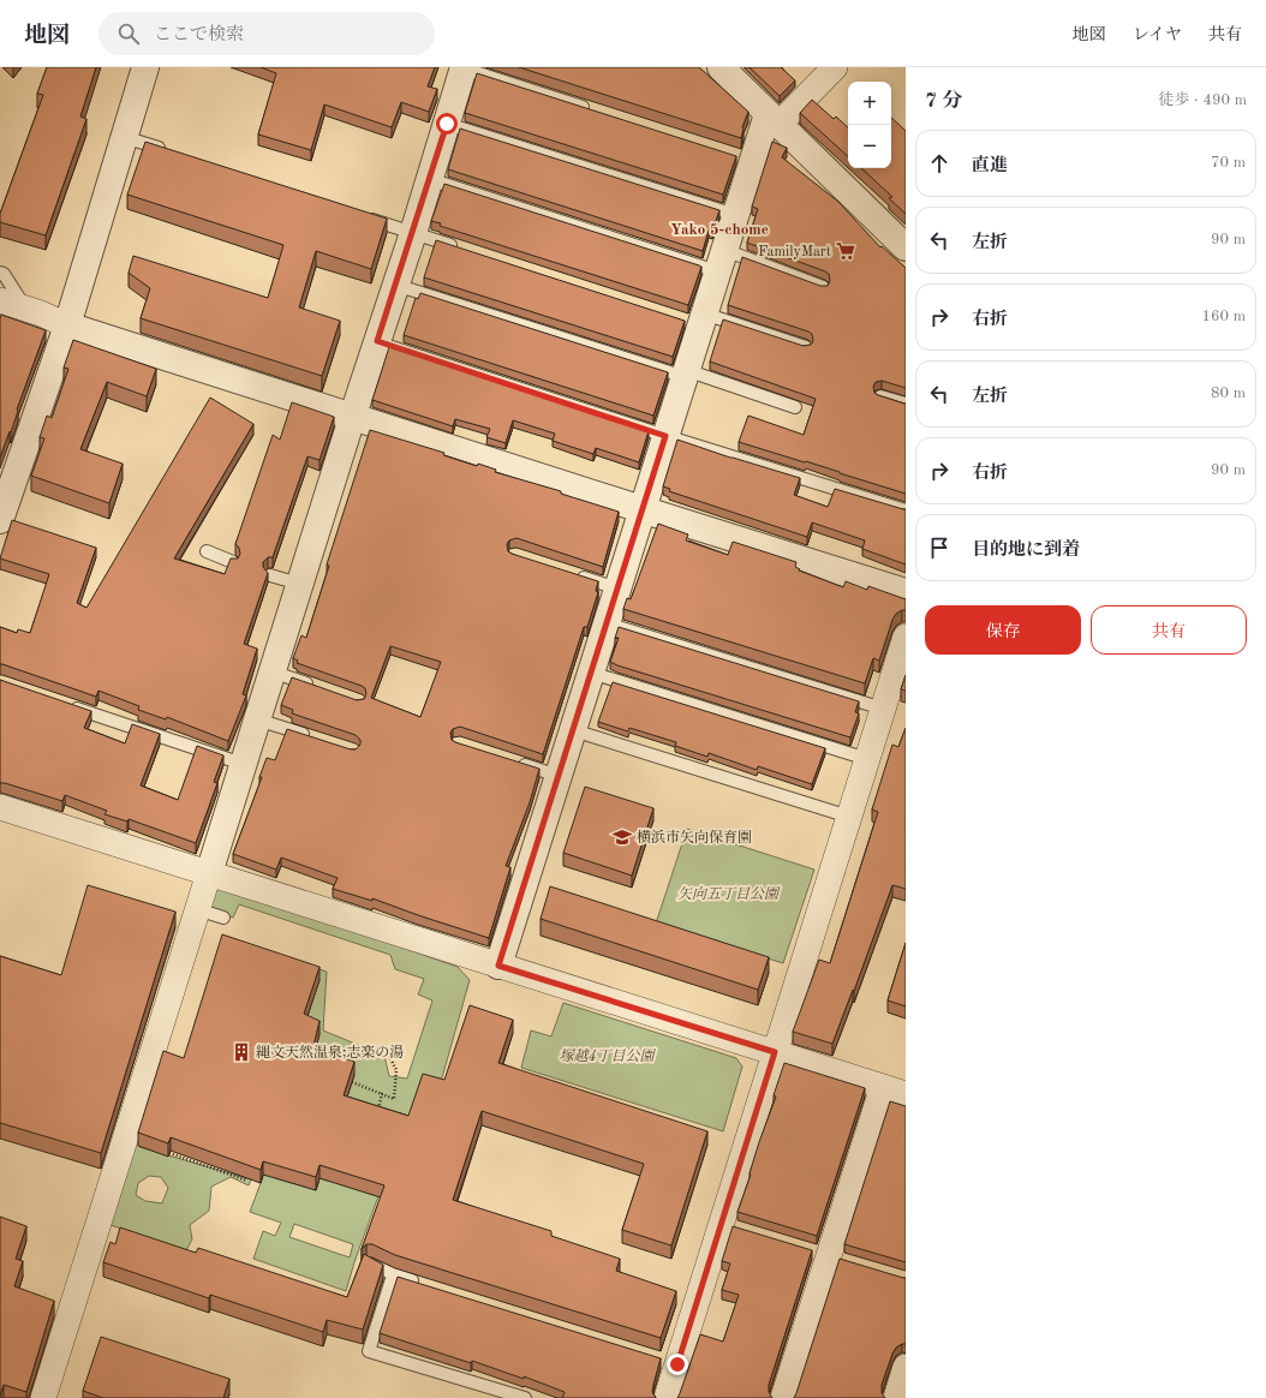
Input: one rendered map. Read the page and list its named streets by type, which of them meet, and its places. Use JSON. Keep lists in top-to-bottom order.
{
  "districts": ["Yako 5-chome"],
  "parks": ["矢向五丁目公園", "塚越4丁目公園"],
  "places": {
    "supermarket": ["FamilyMart"],
    "school or university": ["横浜市矢向保育園"],
    "building": ["縄文天然温泉;志楽の湯"]
  },
  "page": {
    "header": "地図",
    "search": "ここで検索",
    "nav": ["地図", "レイヤ", "共有"],
    "heading": ["7 分", "徒歩 · 490 m"],
    "map_buttons": ["+", "−"],
    "list": [
      ["直進", "70 m"],
      ["左折", "90 m"],
      ["右折", "160 m"],
      ["左折", "80 m"],
      ["右折", "90 m"],
      "目的地に到着"
    ],
    "buttons": ["保存", "共有"]
  }
}
